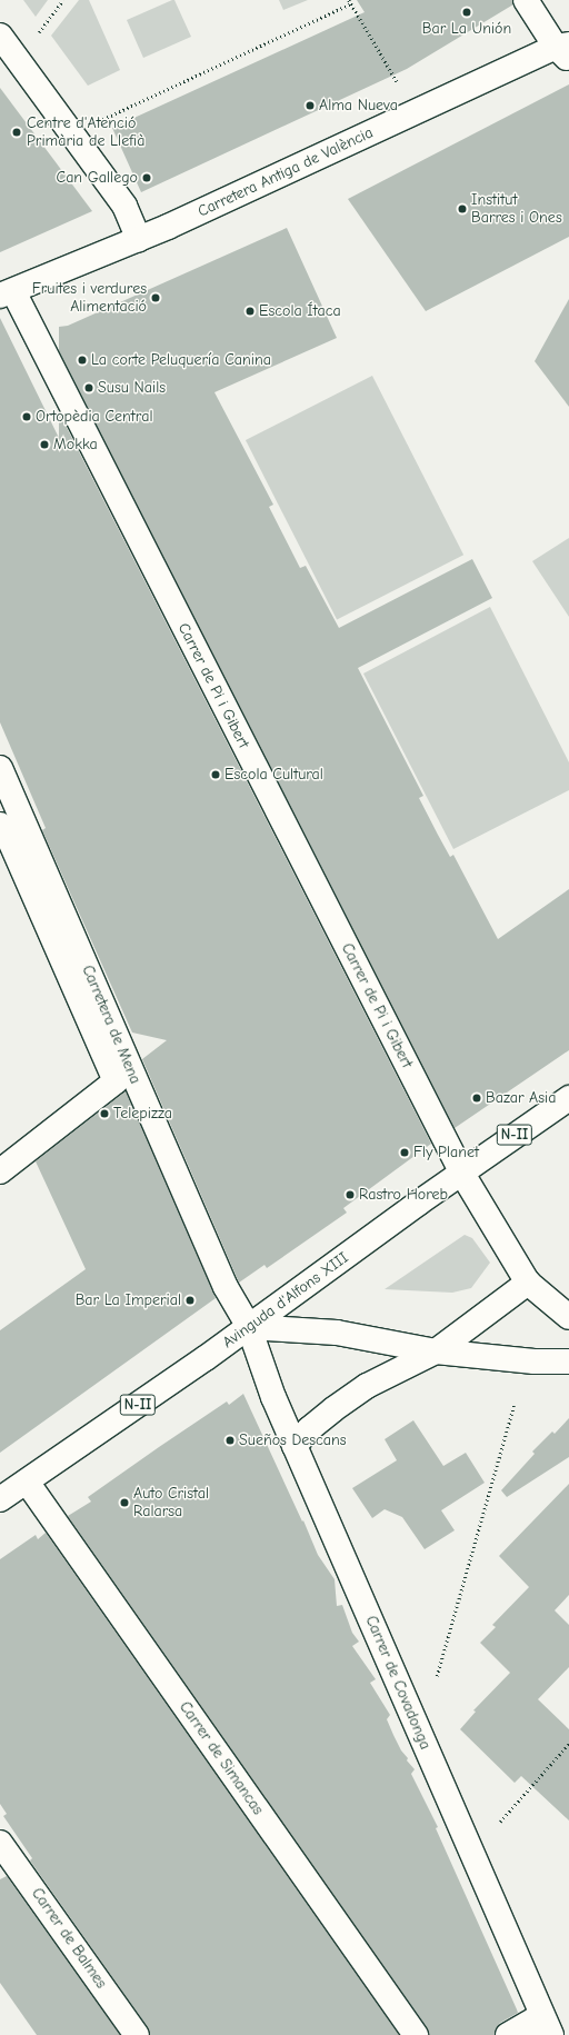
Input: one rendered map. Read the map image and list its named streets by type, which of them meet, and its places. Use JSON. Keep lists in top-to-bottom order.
{
  "streets": {
    "street": [
      "Carretera Antiga de València",
      "Carrer de Pi i Gibert",
      "Carretera de Mena",
      "N-II",
      "Avinguda d'Alfons XIII",
      "Carrer de Covadonga",
      "Carrer de Simancas",
      "Carrer de Balmes"
    ]
  },
  "crossings": [
    ["Carretera Antiga de València", "Carrer de Pi i Gibert"],
    ["Carrer de Pi i Gibert", "Avinguda d'Alfons XIII"],
    ["Carretera de Mena", "Avinguda d'Alfons XIII"],
    ["Carretera de Mena", "Carrer de Covadonga"],
    ["Avinguda d'Alfons XIII", "Carrer de Covadonga"],
    ["Avinguda d'Alfons XIII", "Carrer de Simancas"]
  ],
  "places": [
    "Bar La Unión",
    "Alma Nueva",
    "Centre d'Atenció Primària de Llefià",
    "Can Gallego",
    "Institut Barres i Ones",
    "Fruites i verdures Alimentació",
    "Escola Ítaca",
    "La corte Peluquería Canina",
    "Susu Nails",
    "Ortopèdia Central",
    "Mokka",
    "Escola Cultural",
    "Bazar Asia",
    "Telepizza",
    "Fly Planet",
    "Rastro Horeb",
    "Bar La Imperial",
    "Sueños Descans",
    "Auto Cristal Ralarsa"
  ]
}
